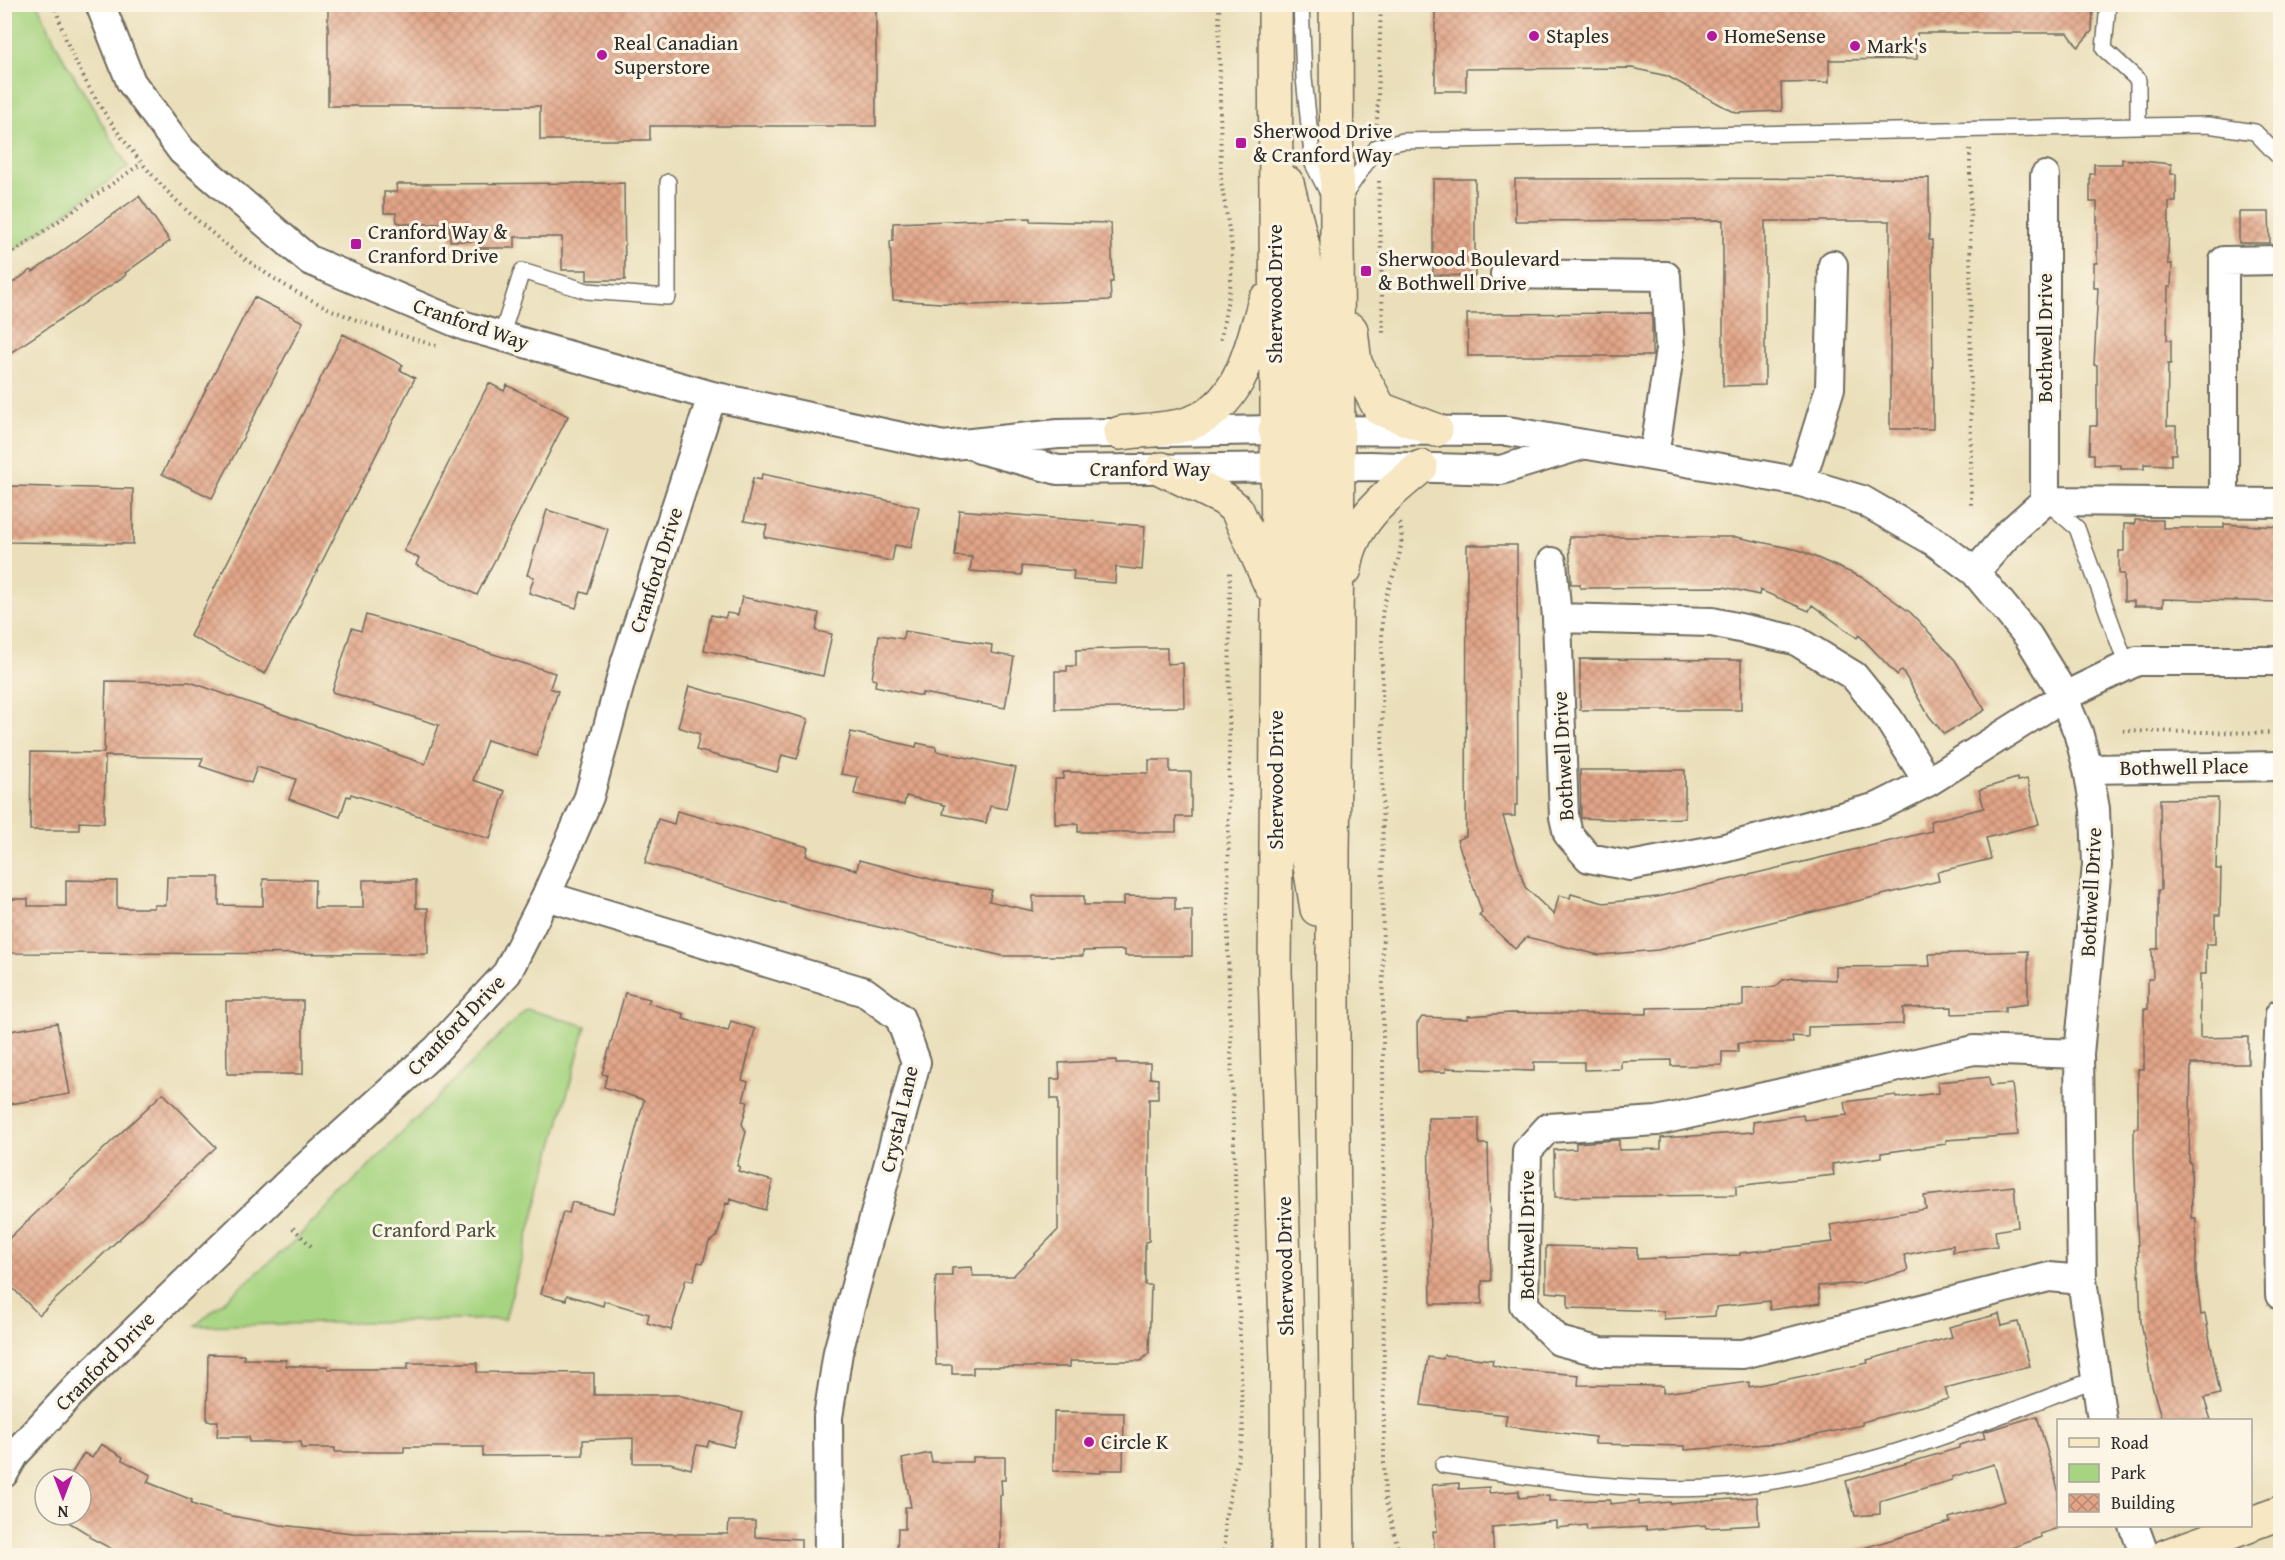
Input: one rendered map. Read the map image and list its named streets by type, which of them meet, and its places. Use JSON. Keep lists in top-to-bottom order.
{
  "streets": {
    "main road": ["Sherwood Drive"],
    "street": [
      "Cranford Way",
      "Bothwell Drive",
      "Cranford Drive",
      "Bothwell Place",
      "Crystal Lane"
    ]
  },
  "crossings": [
    ["Sherwood Drive", "Cranford Way"],
    ["Sherwood Drive", "Bothwell Drive"],
    ["Cranford Way", "Bothwell Drive"],
    ["Cranford Way", "Cranford Drive"],
    ["Bothwell Drive", "Bothwell Place"],
    ["Cranford Drive", "Crystal Lane"]
  ],
  "parks": ["Cranford Park"],
  "places": {
    "other": [
      "Staples",
      "HomeSense",
      "Mark's",
      "Real Canadian Superstore",
      "Circle K"
    ],
    "transit": ["Sherwood Drive & Cranford Way", "Cranford Way & Cranford Drive", "Sherwood Boulevard & Bothwell Drive"]
  },
  "legend": ["Road", "Park", "Building"],
  "north": "bottom"
}
